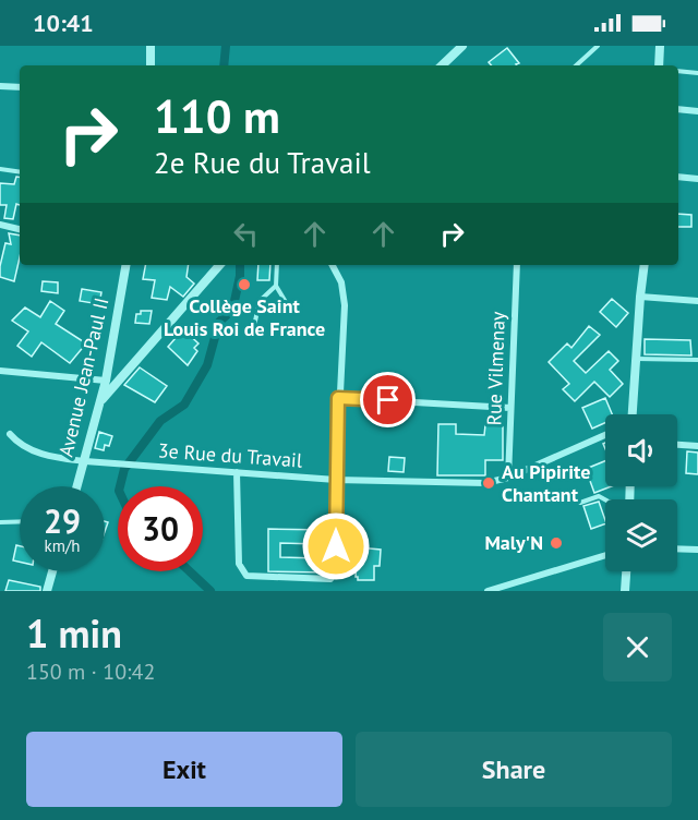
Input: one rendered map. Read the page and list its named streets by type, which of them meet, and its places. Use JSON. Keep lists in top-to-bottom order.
{
  "streets": {
    "street": ["Rue Vilmenay", "Avenue Jean-Paul II", "3e Rue du Travail"]
  },
  "crossings": [
    ["Rue Vilmenay", "3e Rue du Travail"],
    ["Avenue Jean-Paul II", "3e Rue du Travail"]
  ],
  "places": ["Collège Saint Louis Roi de France", "Au Pipirite Chantant", "Maly'N"],
  "page": {
    "status": "10:41",
    "turn": ["110 m", "2e Rue du Travail"],
    "speed": "29 km/h",
    "limit": "30",
    "heading": ["1 min", "150 m · 10:42"],
    "buttons": ["Exit", "Share"]
  }
}
